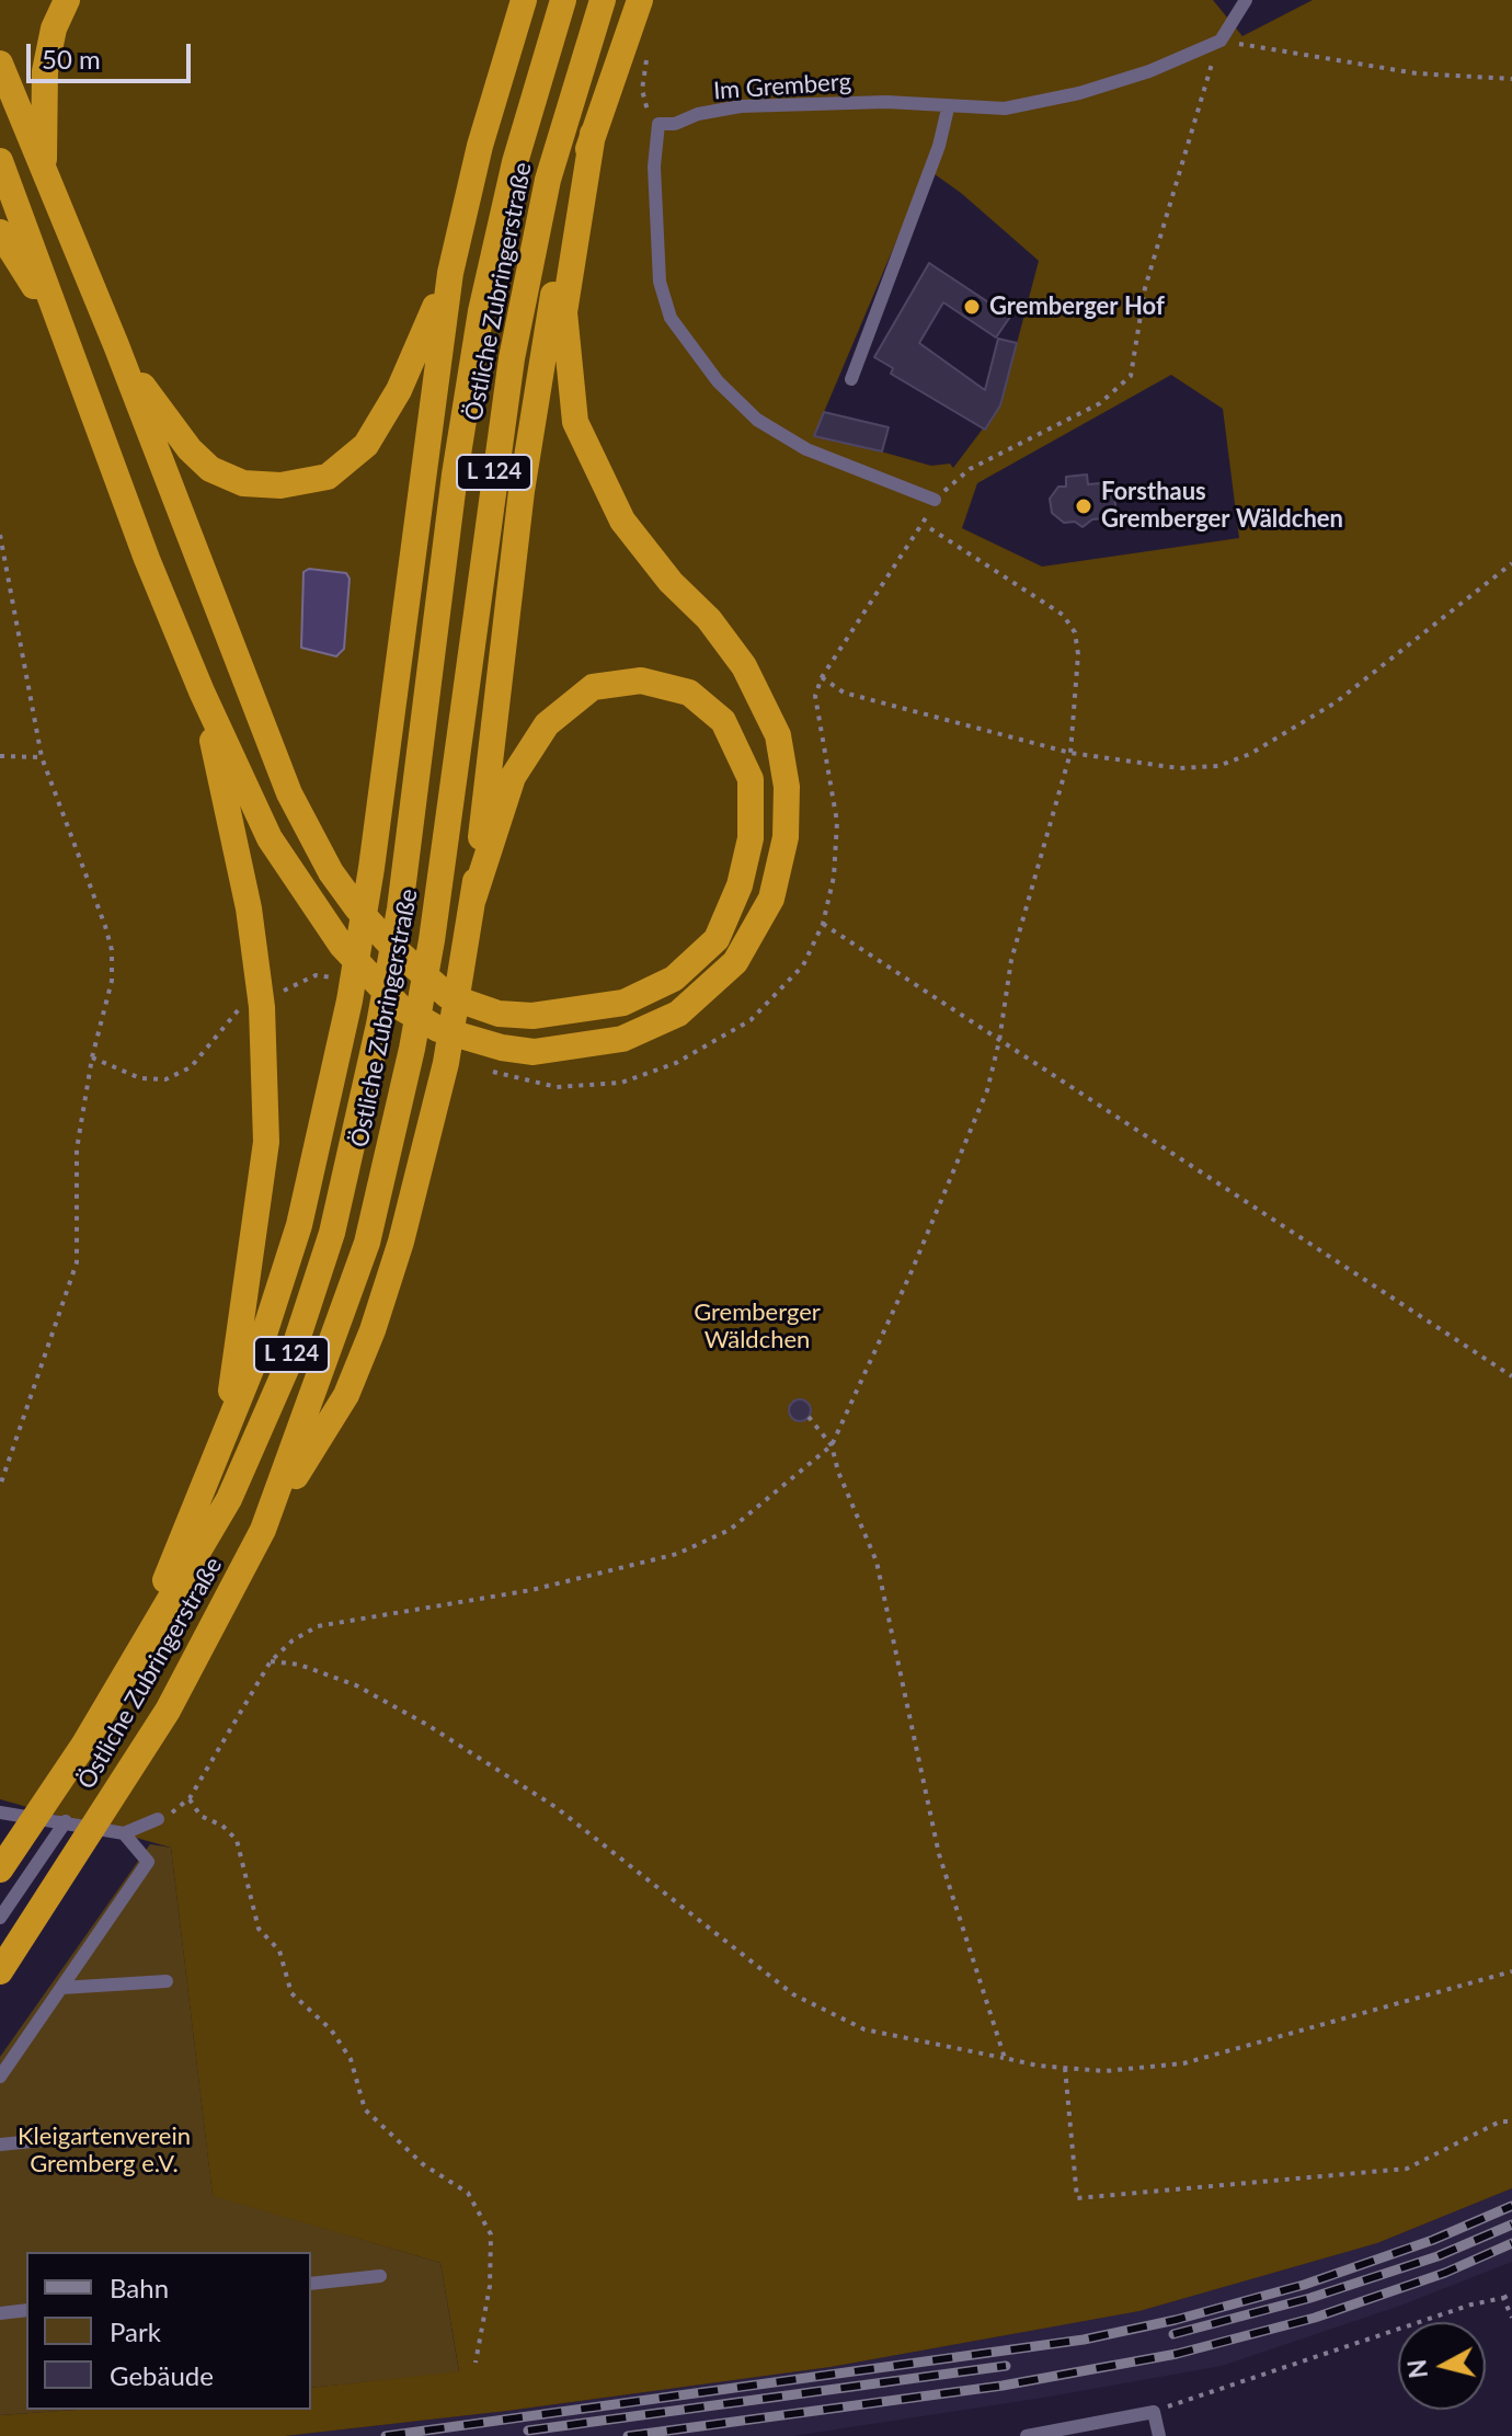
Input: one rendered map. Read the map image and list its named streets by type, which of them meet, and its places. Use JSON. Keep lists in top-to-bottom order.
{
  "streets": {
    "highway": ["Östliche Zubringerstraße", "L 124"],
    "lane": ["Im Gremberg"]
  },
  "parks": ["Gremberger Wäldchen", "Kleigartenverein Gremberg e.V."],
  "places": ["Gremberger Hof", "Forsthaus Gremberger Wäldchen"],
  "legend": ["Bahn", "Park", "Gebäude"],
  "scale_bar": "50 m",
  "north": "left"
}
